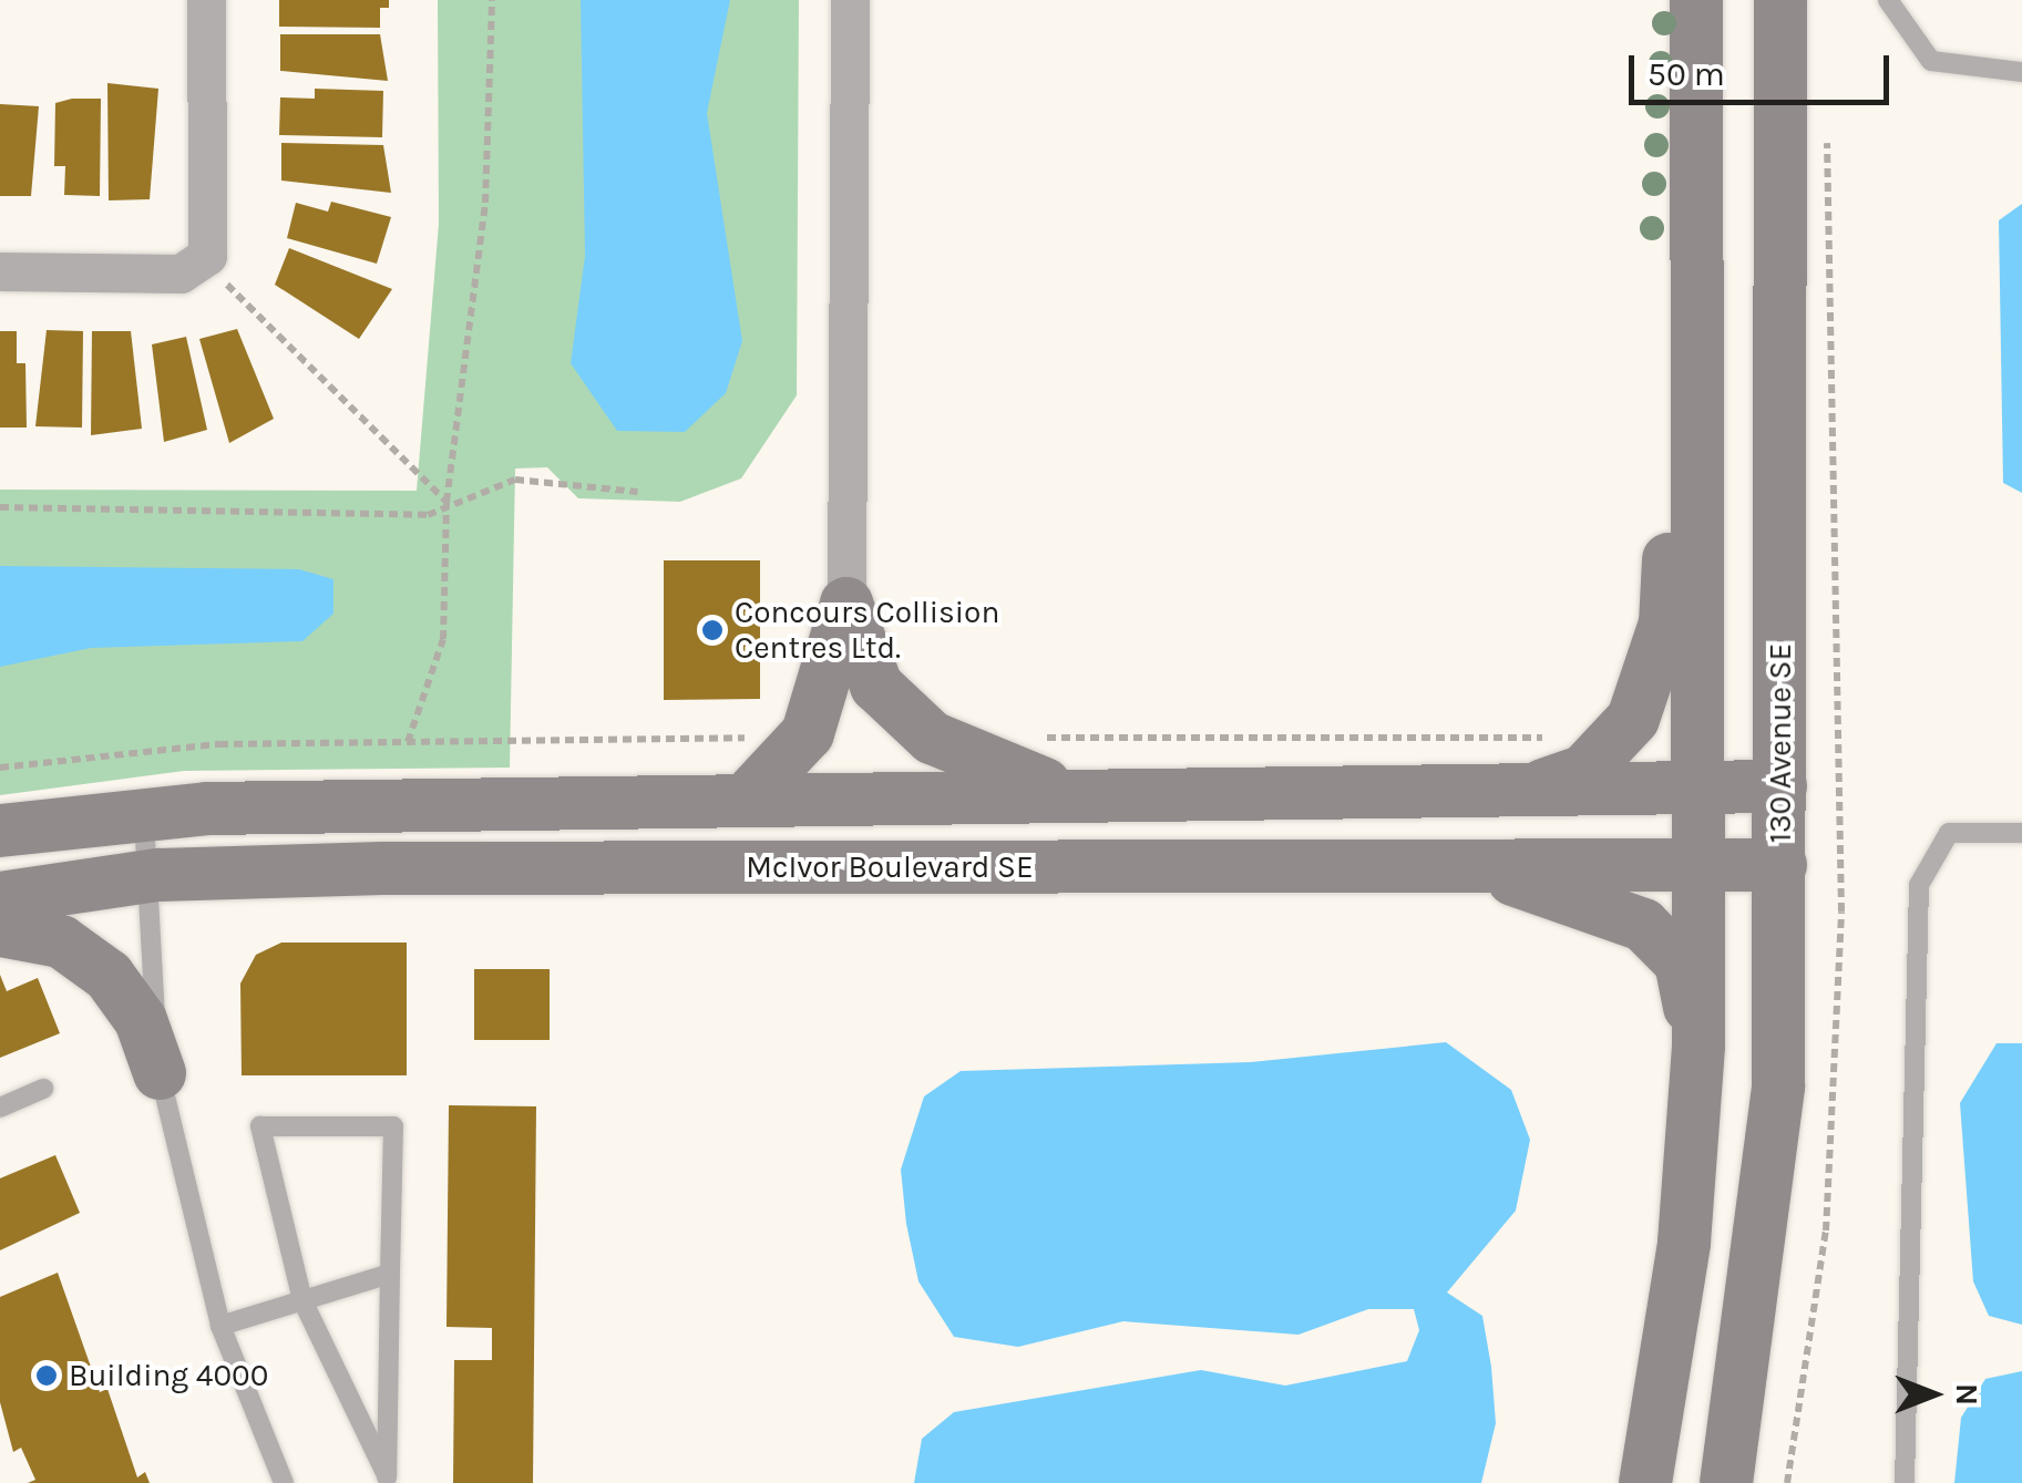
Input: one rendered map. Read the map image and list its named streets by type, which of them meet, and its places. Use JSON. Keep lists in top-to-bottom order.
{
  "streets": {
    "main road": ["130 Avenue SE", "McIvor Boulevard SE"]
  },
  "crossings": [
    ["130 Avenue SE", "McIvor Boulevard SE"]
  ],
  "places": ["Concours Collision Centres Ltd.", "Building 4000"],
  "scale_bar": "50 m",
  "north": "right"
}
